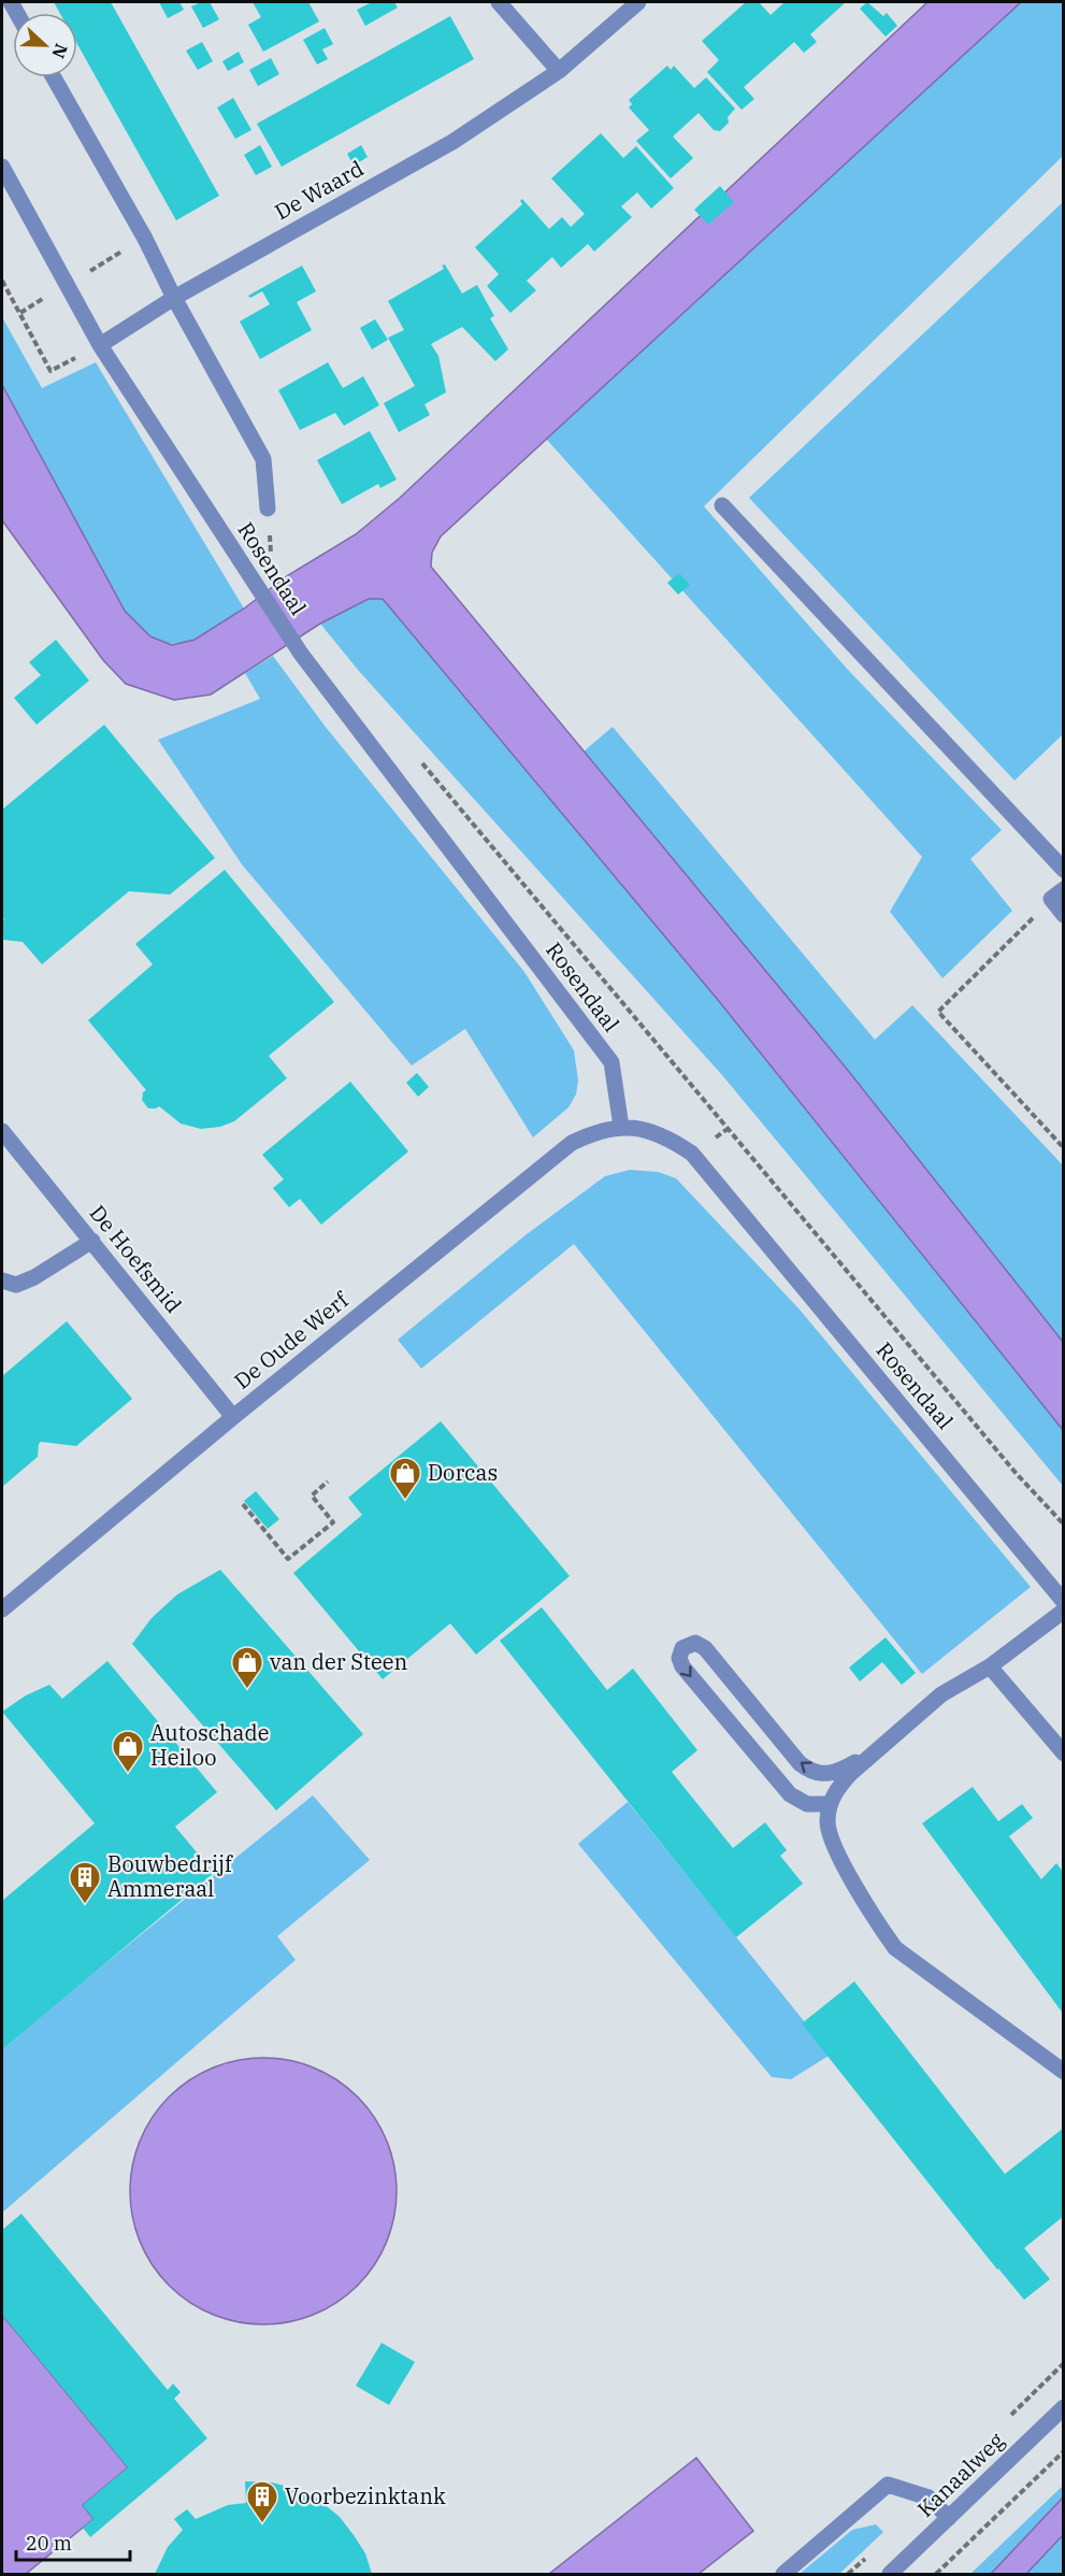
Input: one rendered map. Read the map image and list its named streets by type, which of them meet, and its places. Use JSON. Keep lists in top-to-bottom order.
{
  "streets": {
    "street": [
      "De Waard",
      "Rosendaal",
      "De Hoefsmid",
      "De Oude Werf",
      "Kanaalweg"
    ]
  },
  "crossings": [
    ["De Waard", "Rosendaal"],
    ["Rosendaal", "De Oude Werf"],
    ["De Hoefsmid", "De Oude Werf"]
  ],
  "places": {
    "shop": ["Dorcas", "van der Steen", "Autoschade Heiloo"],
    "building": ["Bouwbedrijf Ammeraal", "Voorbezinktank"]
  },
  "scale_bar": "20 m",
  "north": "right"
}
